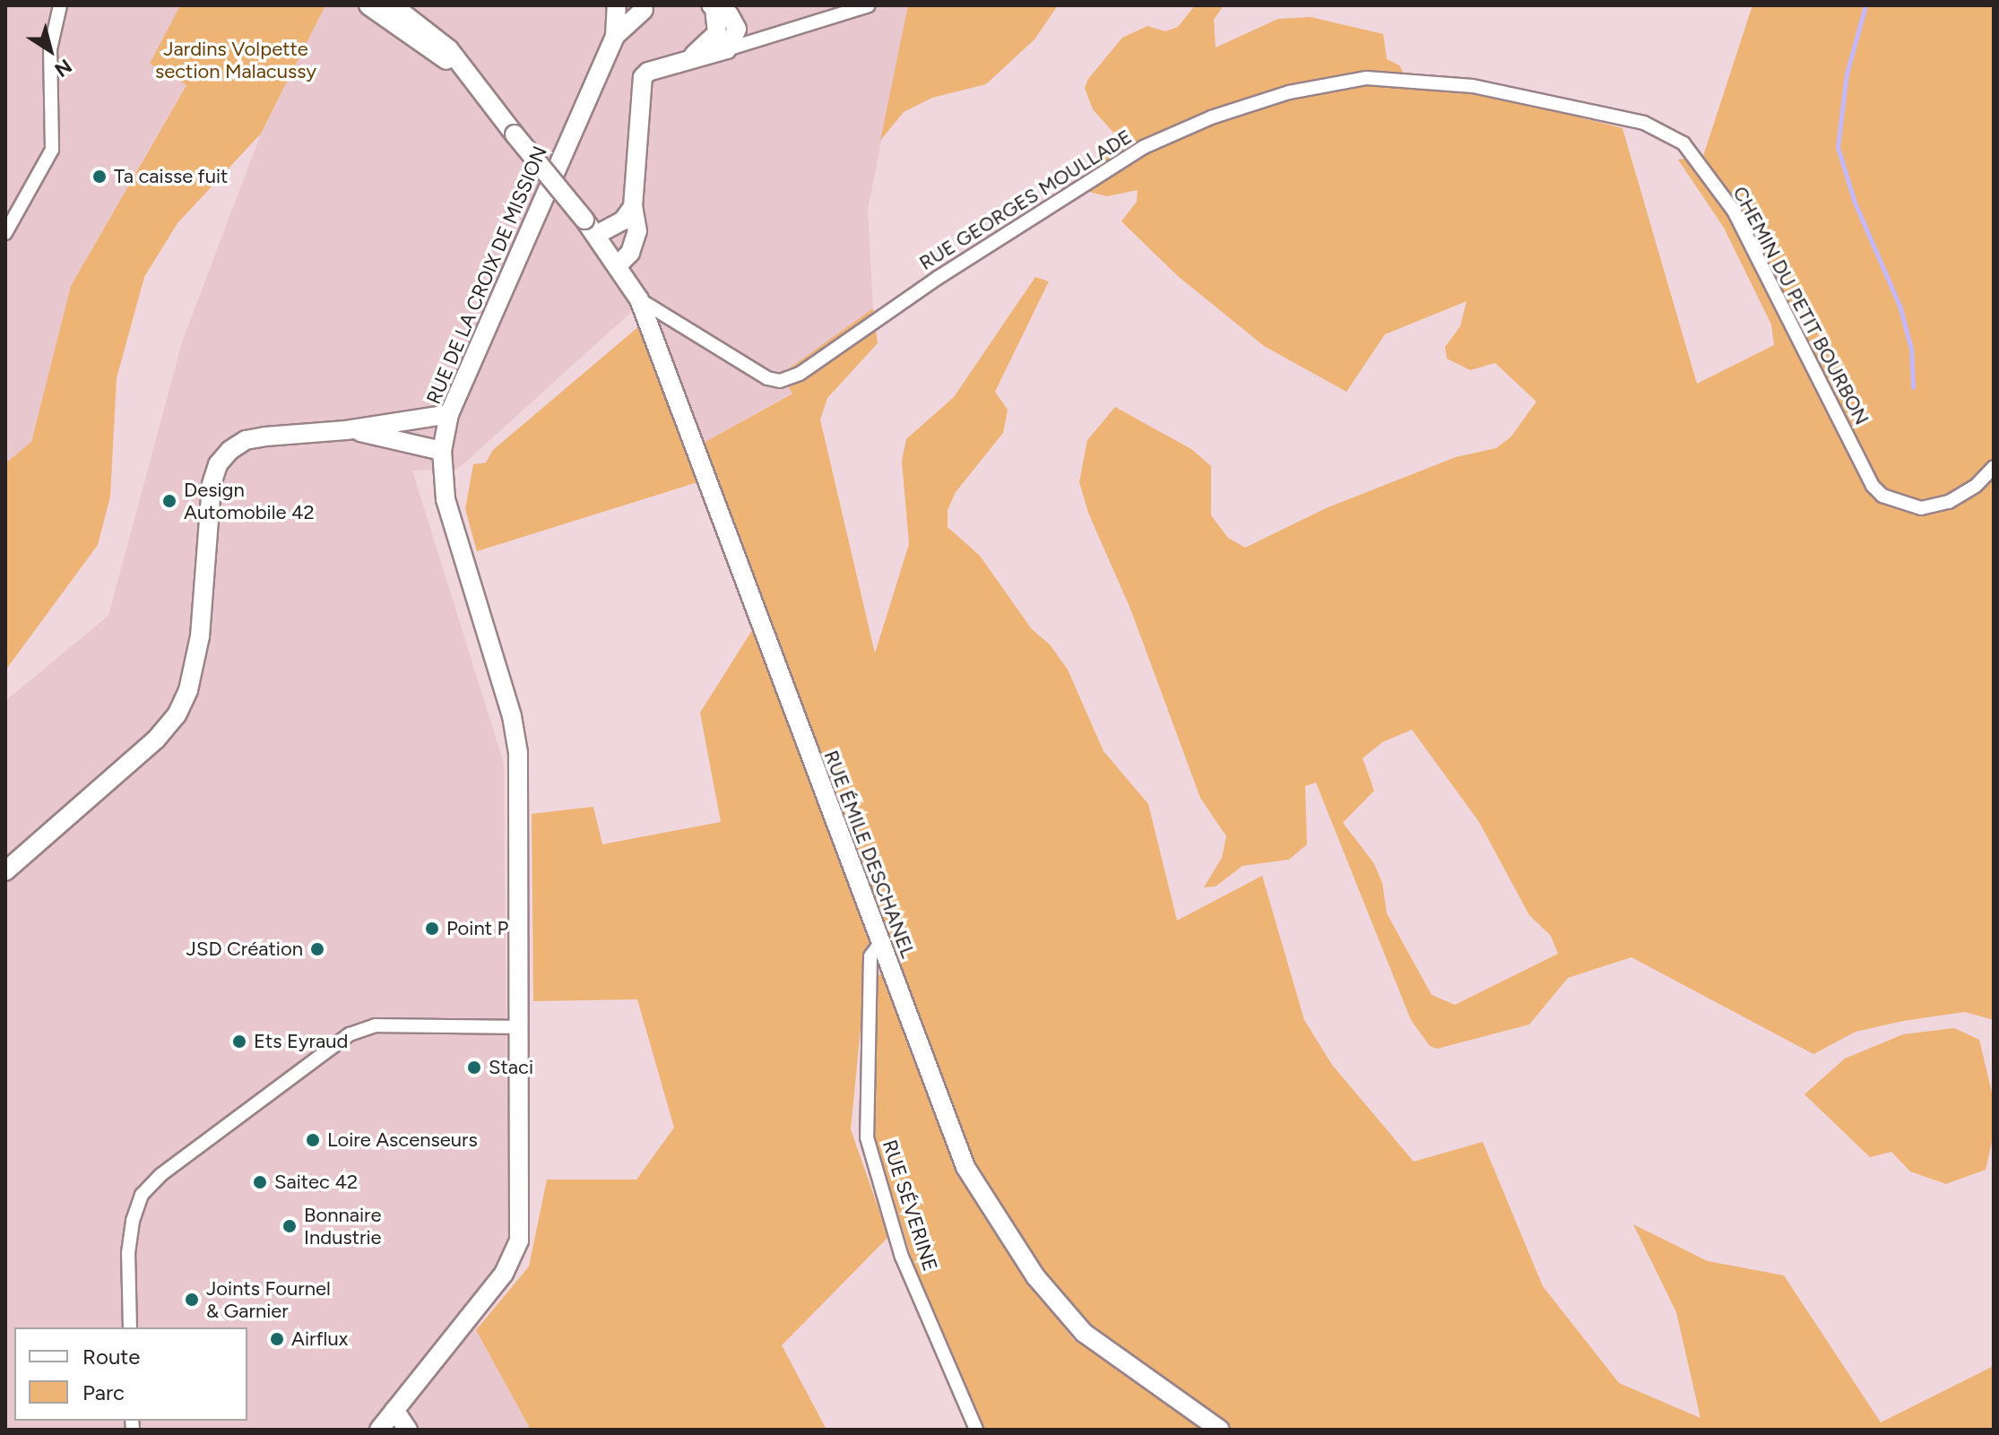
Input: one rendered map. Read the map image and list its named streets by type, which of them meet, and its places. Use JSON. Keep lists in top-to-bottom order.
{
  "streets": {
    "main road": ["RUE DE LA CROIX DE MISSION", "RUE ÉMILE DESCHANEL"],
    "street": ["RUE GEORGES MOULLADE", "CHEMIN DU PETIT BOURBON", "RUE SÉVERINE"]
  },
  "crossings": [
    ["RUE GEORGES MOULLADE", "CHEMIN DU PETIT BOURBON"],
    ["RUE GEORGES MOULLADE", "RUE ÉMILE DESCHANEL"],
    ["RUE ÉMILE DESCHANEL", "RUE SÉVERINE"]
  ],
  "parks": ["Jardins Volpette section Malacussy"],
  "places": [
    "Ta caisse fuit",
    "Design Automobile 42",
    "Point P",
    "JSD Création",
    "Ets Eyraud",
    "Staci",
    "Loire Ascenseurs",
    "Saitec 42",
    "Bonnaire Industrie",
    "Joints Fournel & Garnier",
    "Airflux"
  ],
  "legend": ["Route", "Parc"],
  "north": "bottom right"
}
